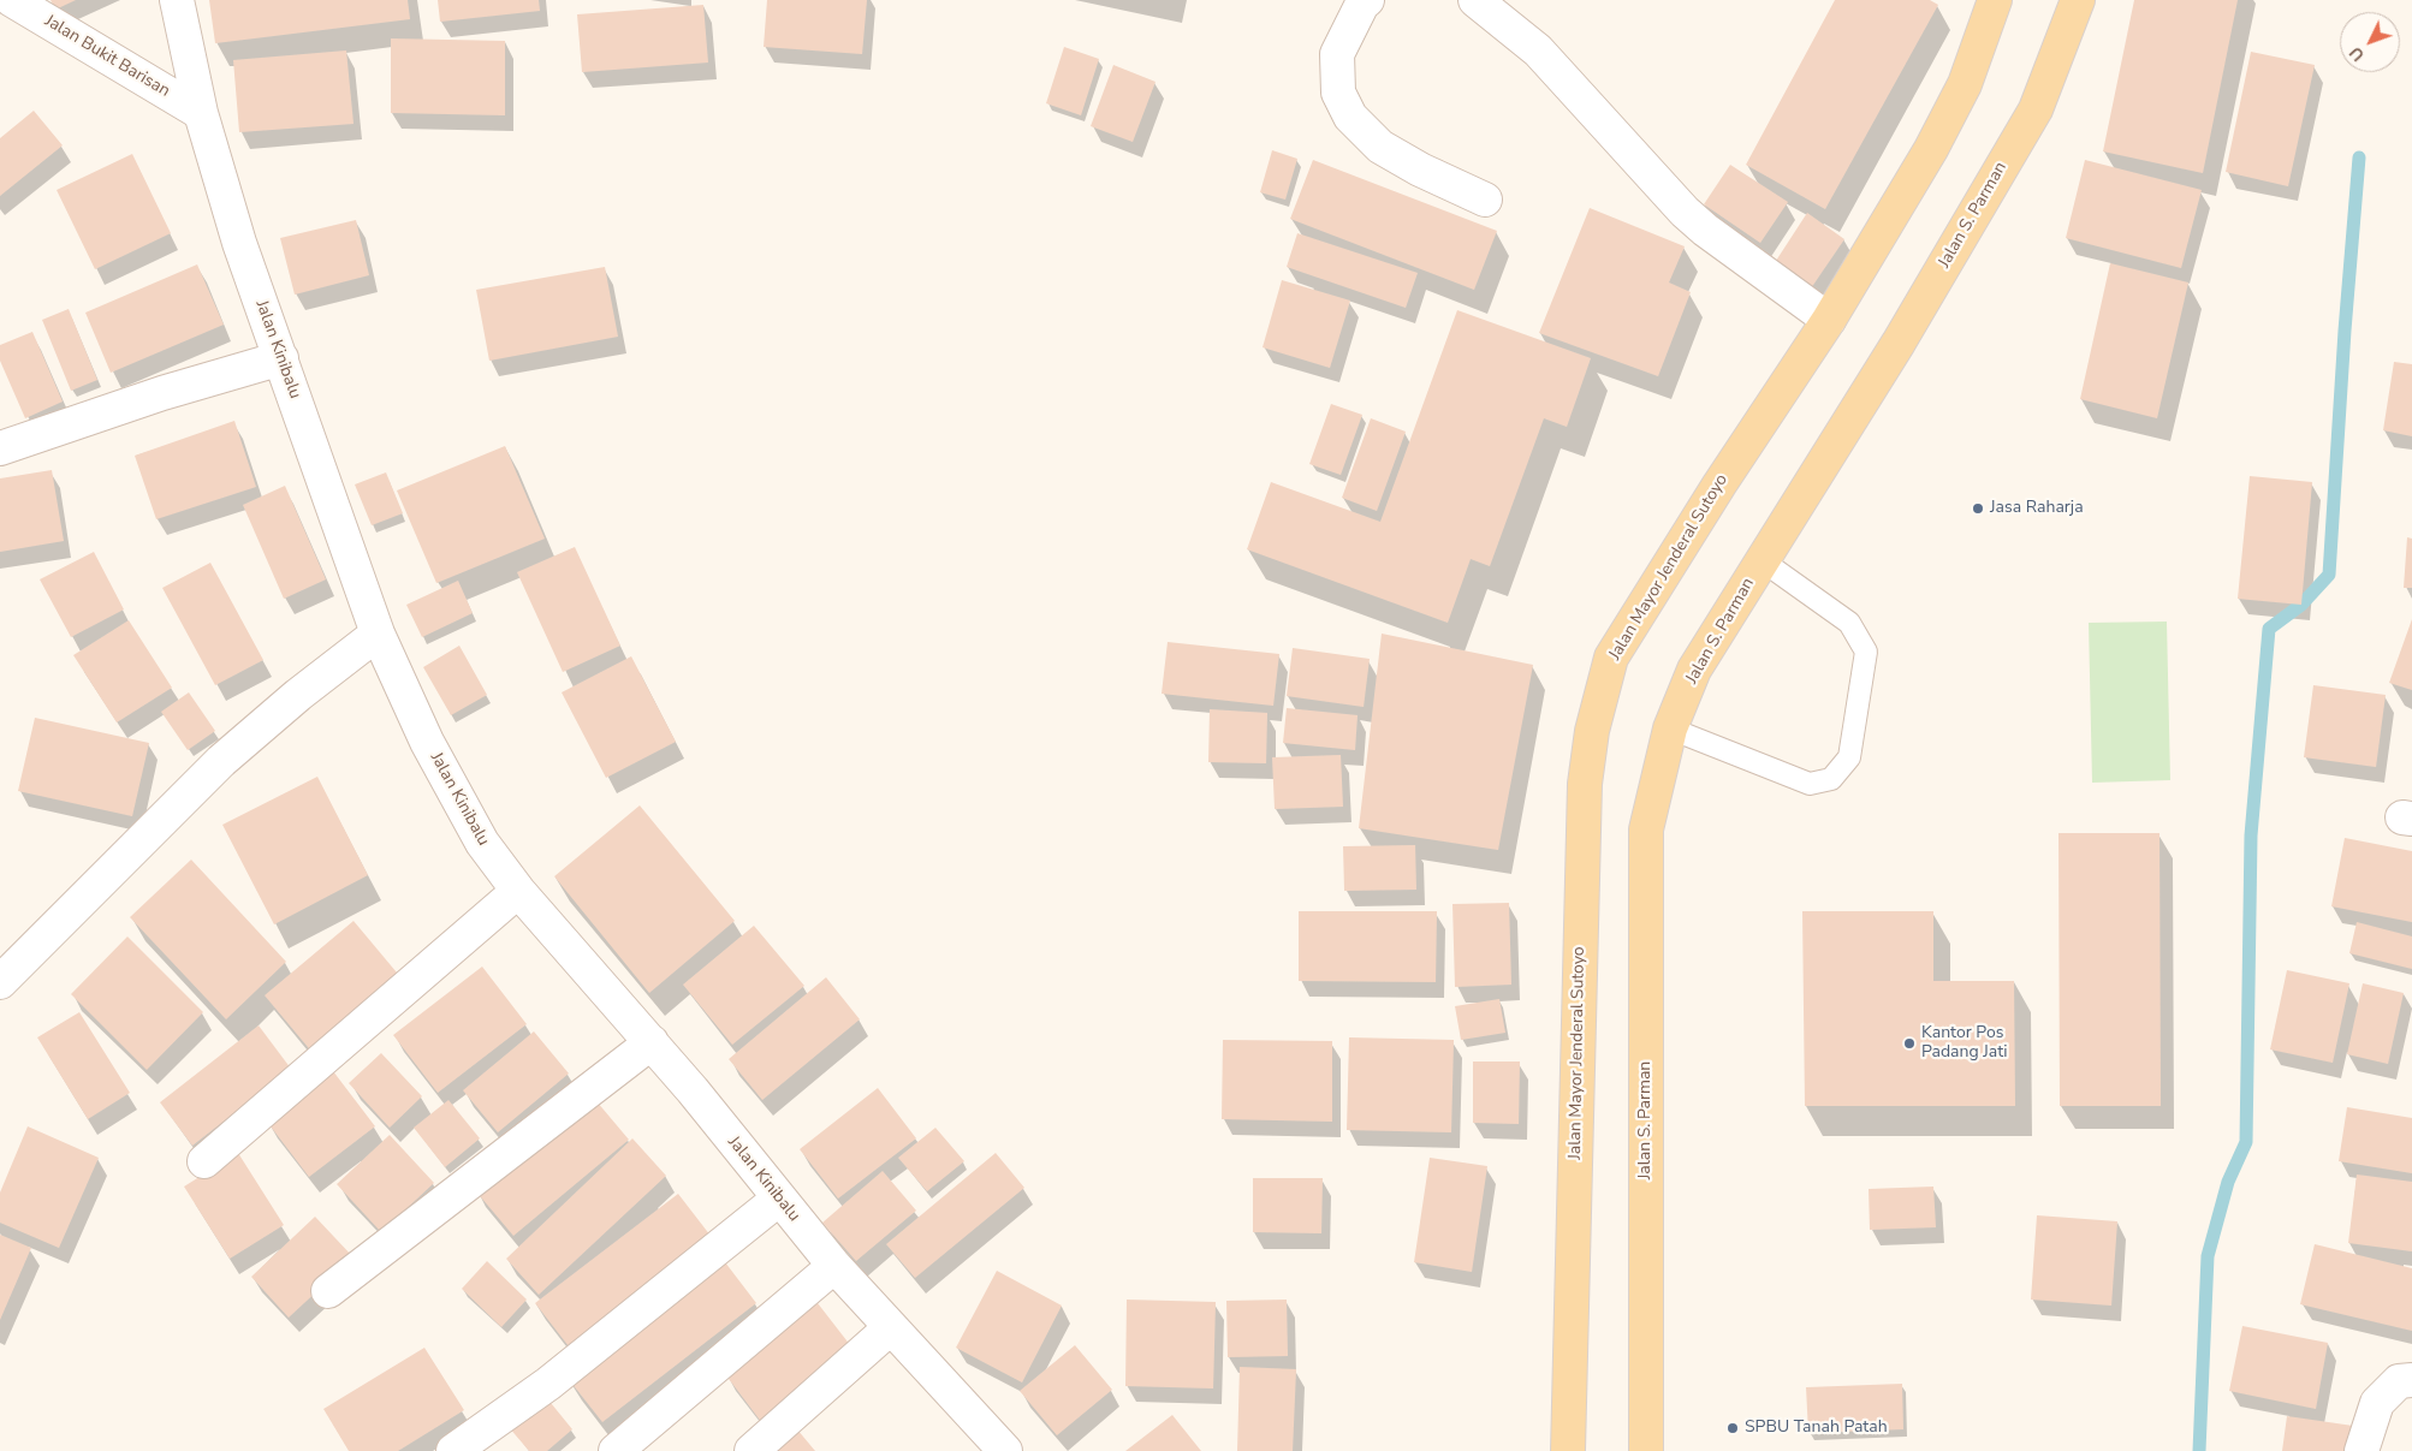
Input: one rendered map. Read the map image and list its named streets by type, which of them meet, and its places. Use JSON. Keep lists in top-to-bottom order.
{
  "streets": {
    "main road": ["Jalan S. Parman", "Jalan Mayor Jenderal Sutoyo"],
    "street": ["Jalan Bukit Barisan", "Jalan Kinibalu"]
  },
  "crossings": [
    ["Jalan Bukit Barisan", "Jalan Kinibalu"]
  ],
  "places": ["Jasa Raharja", "Kantor Pos Padang Jati", "SPBU Tanah Patah"],
  "north": "bottom left"
}
